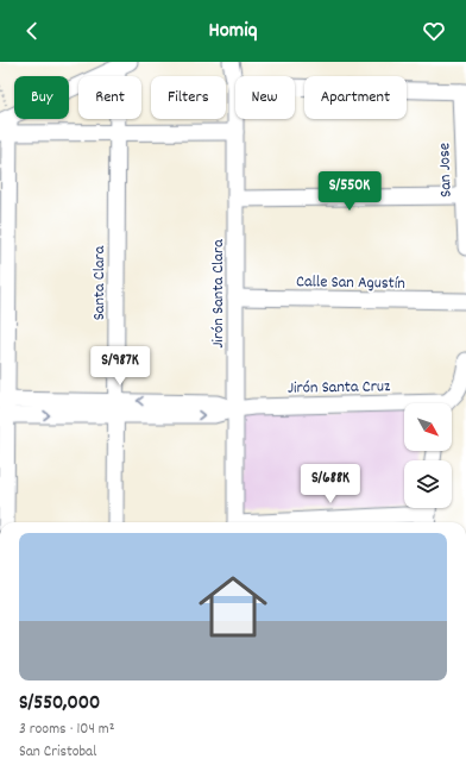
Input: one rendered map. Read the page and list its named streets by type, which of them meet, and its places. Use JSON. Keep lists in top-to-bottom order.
{
  "streets": {
    "street": [
      "San Jose",
      "Calle San Agustín",
      "Santa Clara",
      "Jirón Santa Clara",
      "Jirón Santa Cruz"
    ]
  },
  "crossings": [
    ["Calle San Agustín", "Jirón Santa Clara"],
    ["Santa Clara", "Jirón Santa Cruz"],
    ["Jirón Santa Clara", "Jirón Santa Cruz"]
  ],
  "north": "bottom right",
  "page": {
    "header": "Homiq",
    "chip": [
      "Buy",
      "Rent",
      "Filters",
      "New",
      "Apartment"
    ],
    "price": ["S/550K", "S/987K", "S/688K"],
    "list": [
      {
        "name": "S/550,000",
        "note": "3 rooms · 104 m² · San Cristobal"
      }
    ]
  }
}
